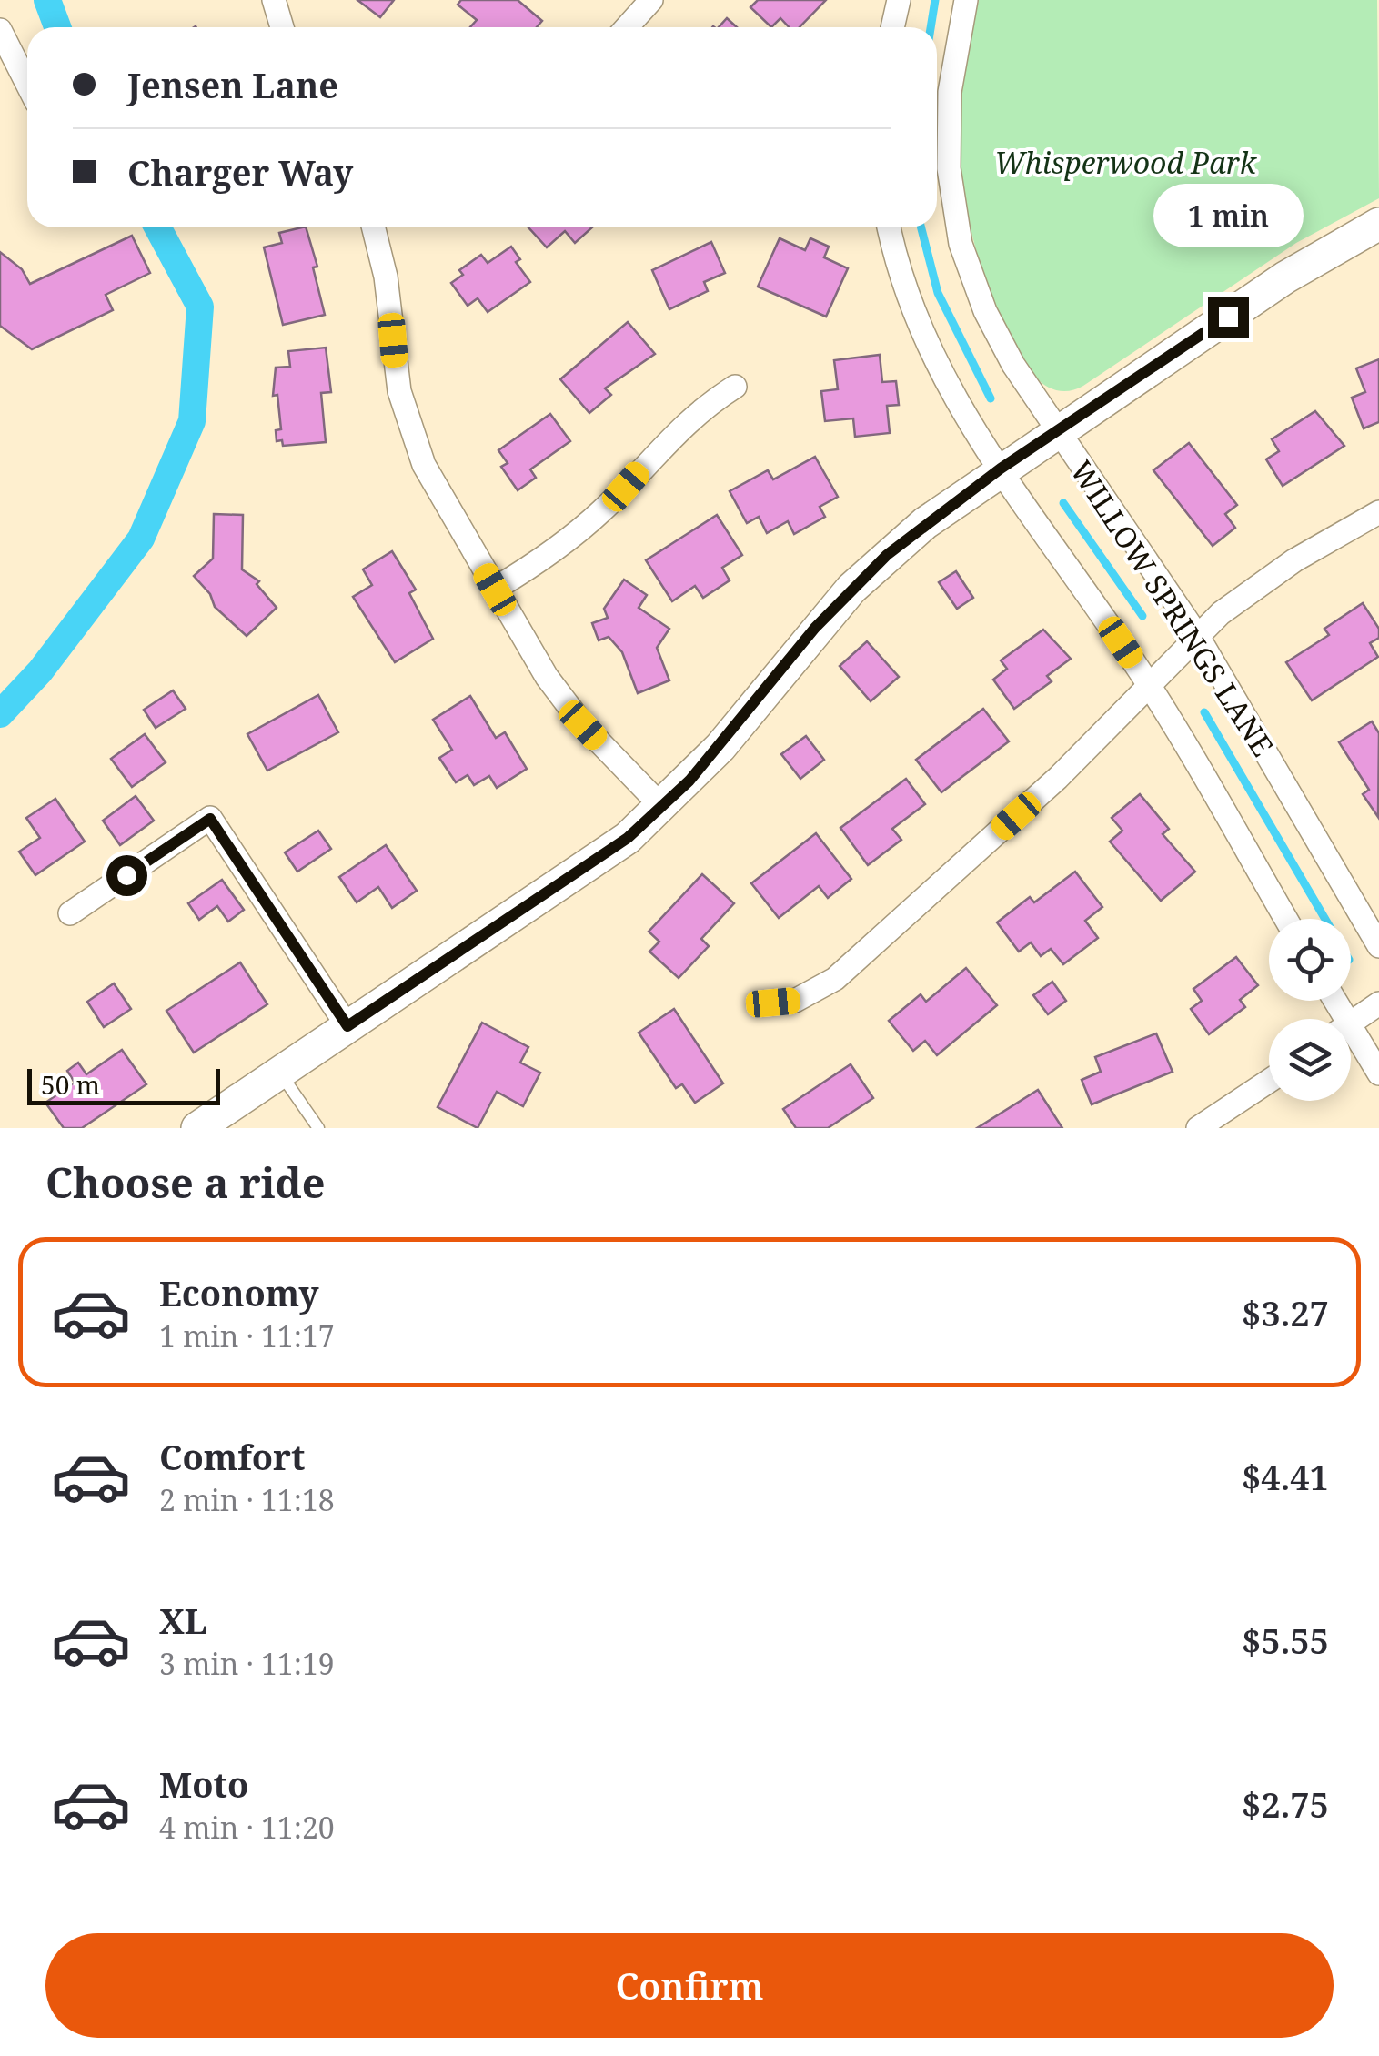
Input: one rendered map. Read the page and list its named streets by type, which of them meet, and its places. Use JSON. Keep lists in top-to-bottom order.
{
  "streets": {
    "street": ["WILLOW SPRINGS LANE"]
  },
  "parks": ["Whisperwood Park"],
  "scale_bar": "50 m",
  "page": {
    "banner": ["Jensen Lane", "Charger Way"],
    "bubble": "1 min",
    "scale": "50 m",
    "heading": "Choose a ride",
    "list": [
      {
        "name": "Economy",
        "note": "1 min · 11:17",
        "value": "$3.27"
      },
      {
        "name": "Comfort",
        "note": "2 min · 11:18",
        "value": "$4.41"
      },
      {
        "name": "XL",
        "note": "3 min · 11:19",
        "value": "$5.55"
      },
      {
        "name": "Moto",
        "note": "4 min · 11:20",
        "value": "$2.75"
      }
    ],
    "buttons": "Confirm"
  }
}
